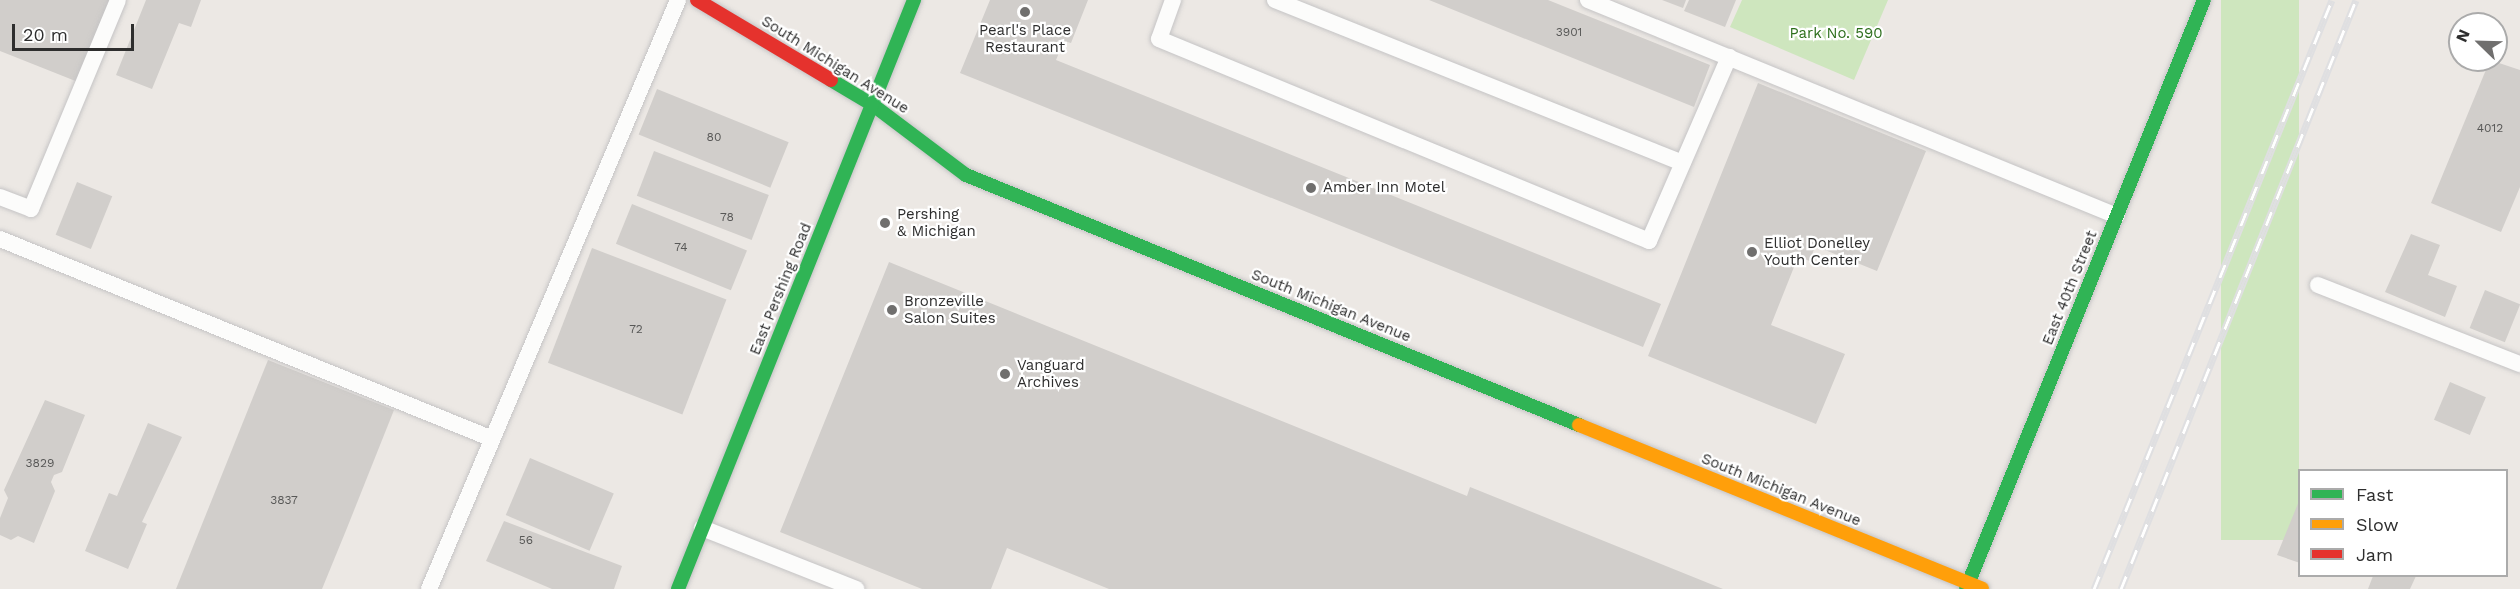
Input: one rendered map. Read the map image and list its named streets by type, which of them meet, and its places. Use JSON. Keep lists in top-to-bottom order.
{
  "streets": {
    "street": ["South Michigan Avenue", "East 40th Street", "East Pershing Road"]
  },
  "crossings": [
    ["South Michigan Avenue", "East 40th Street"],
    ["South Michigan Avenue", "East Pershing Road"]
  ],
  "parks": ["Park No. 590"],
  "places": [
    "Pearl's Place Restaurant",
    "Amber Inn Motel",
    "Pershing & Michigan",
    "Elliot Donelley Youth Center",
    "Bronzeville Salon Suites",
    "Vanguard Archives"
  ],
  "house_numbers": [
    "3901",
    "4012",
    "80",
    "78",
    "74",
    "72",
    "3829",
    "3837",
    "56"
  ],
  "legend": ["Fast", "Slow", "Jam"],
  "scale_bar": "20 m",
  "north": "top left"
}
